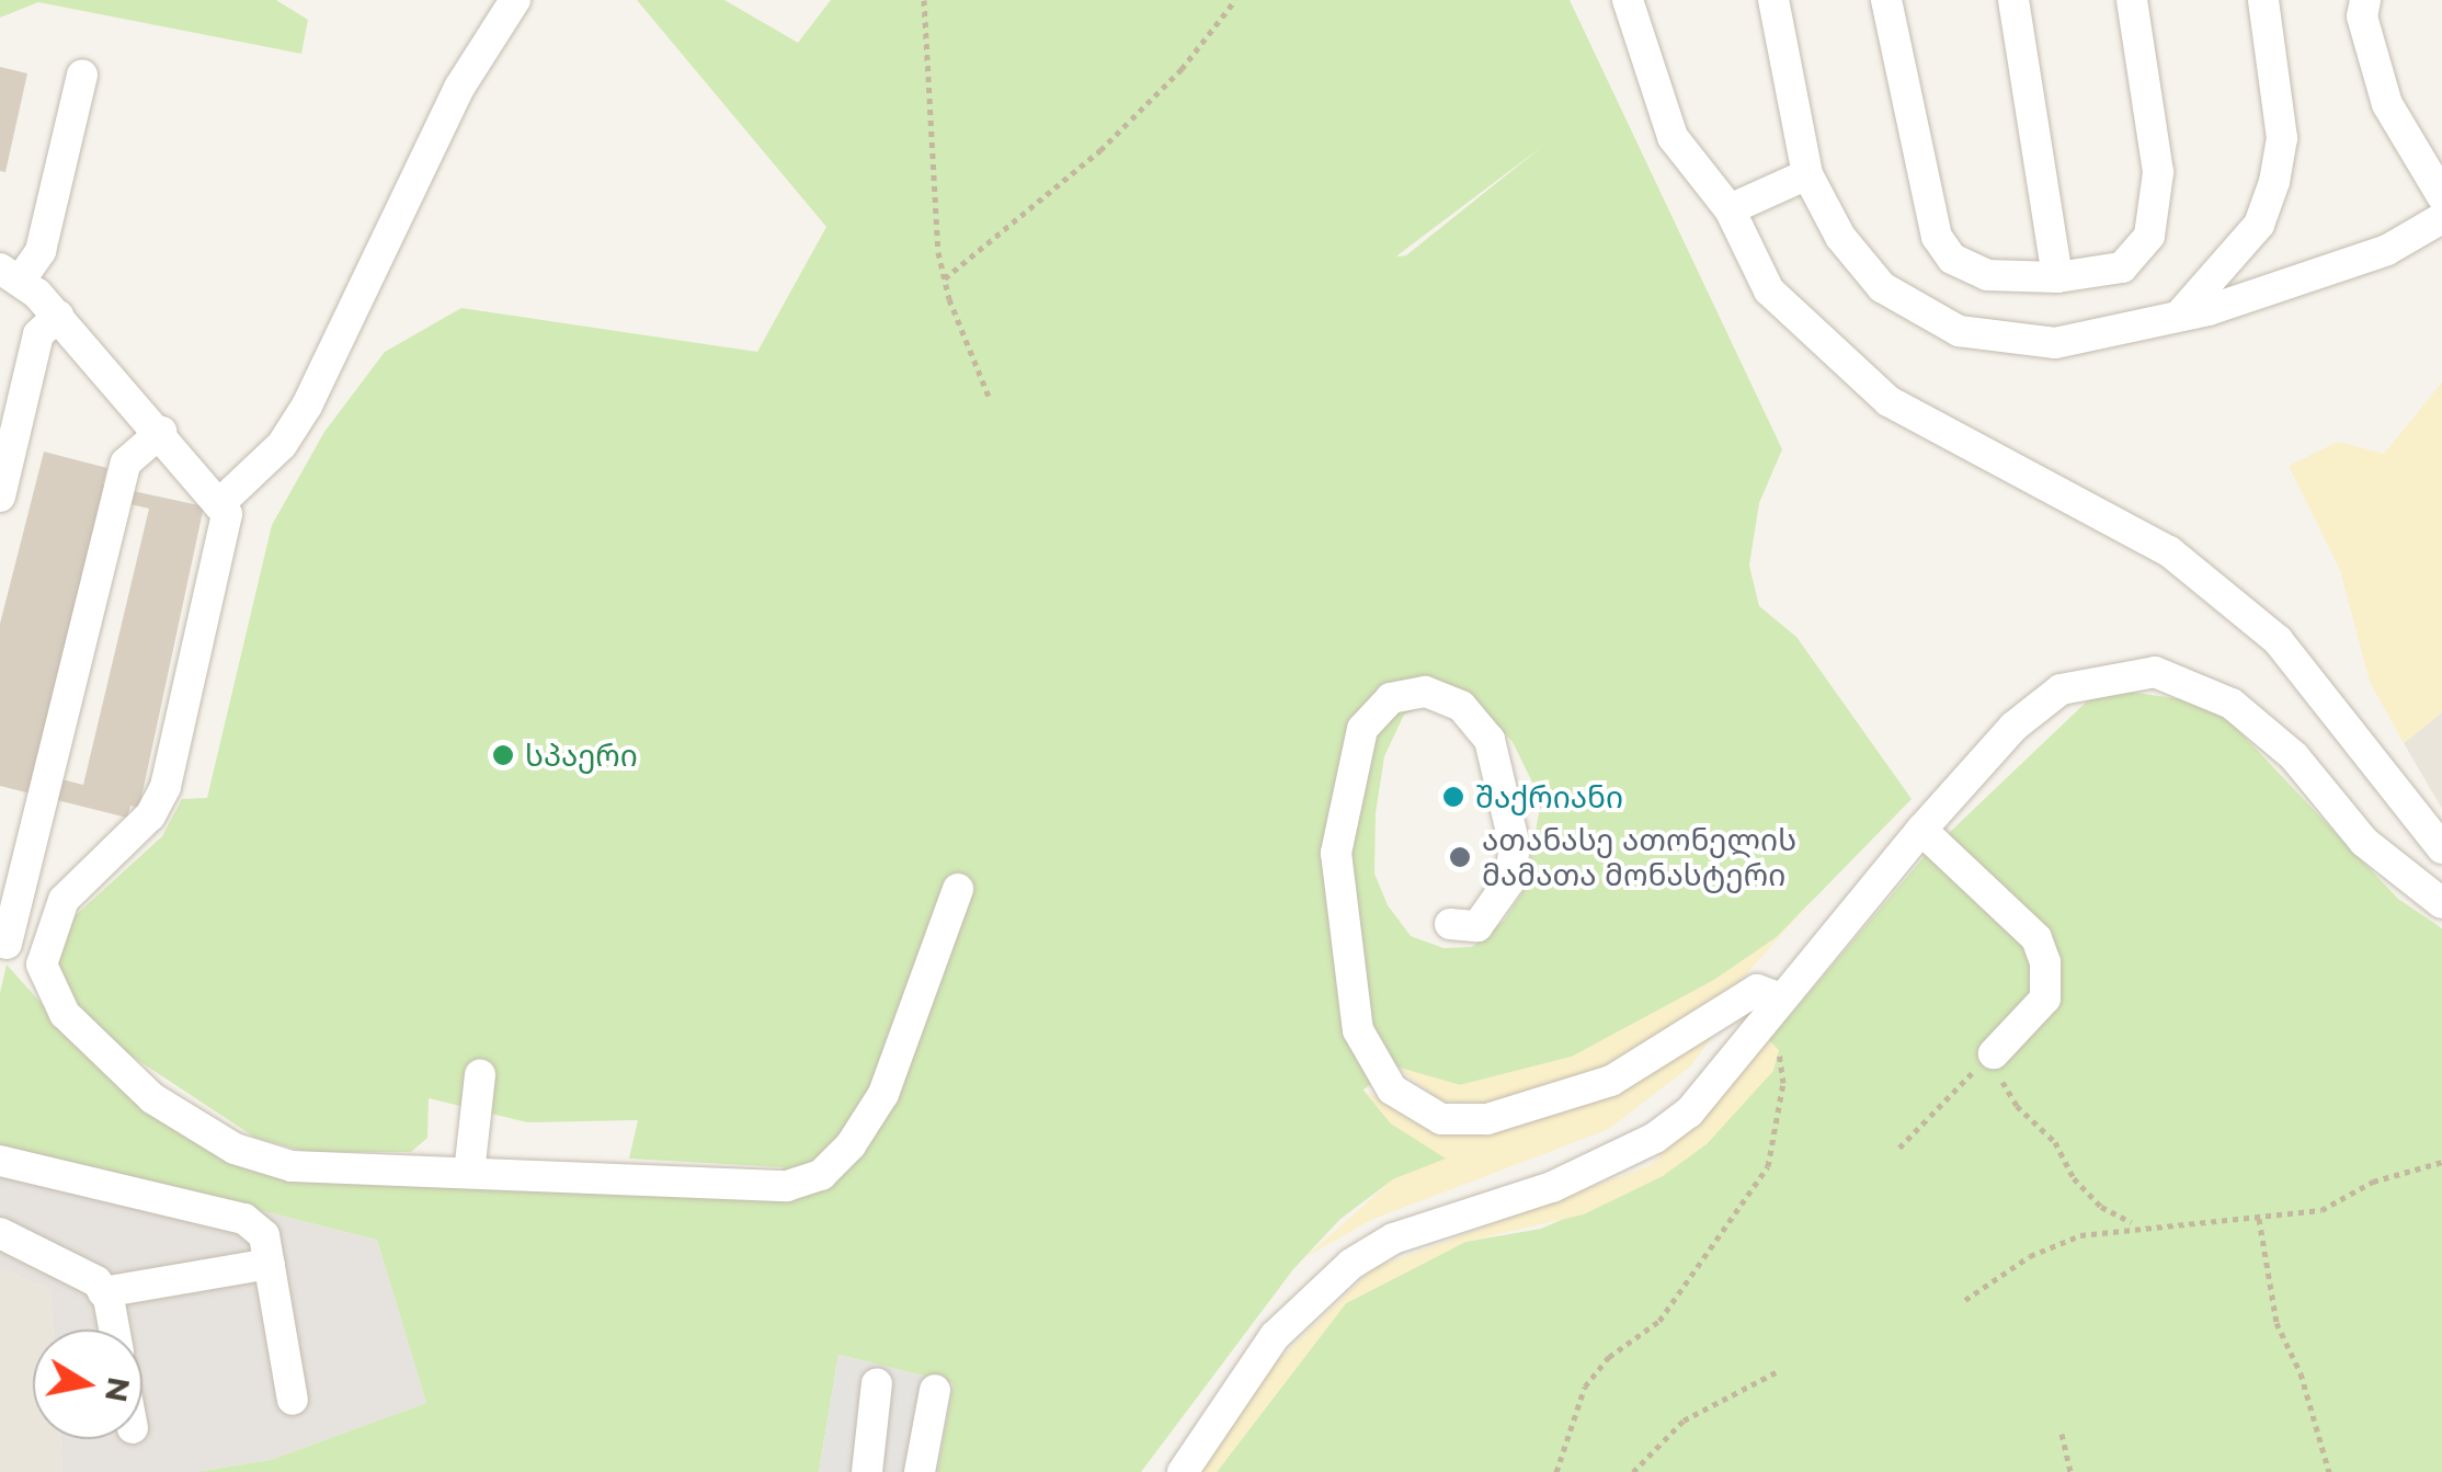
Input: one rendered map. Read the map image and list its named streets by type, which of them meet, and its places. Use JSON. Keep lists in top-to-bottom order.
{
  "places": ["სპაერი", "შაქრიანი", "ათანასე ათონელის მამათა მონასტერი"],
  "north": "right"
}
